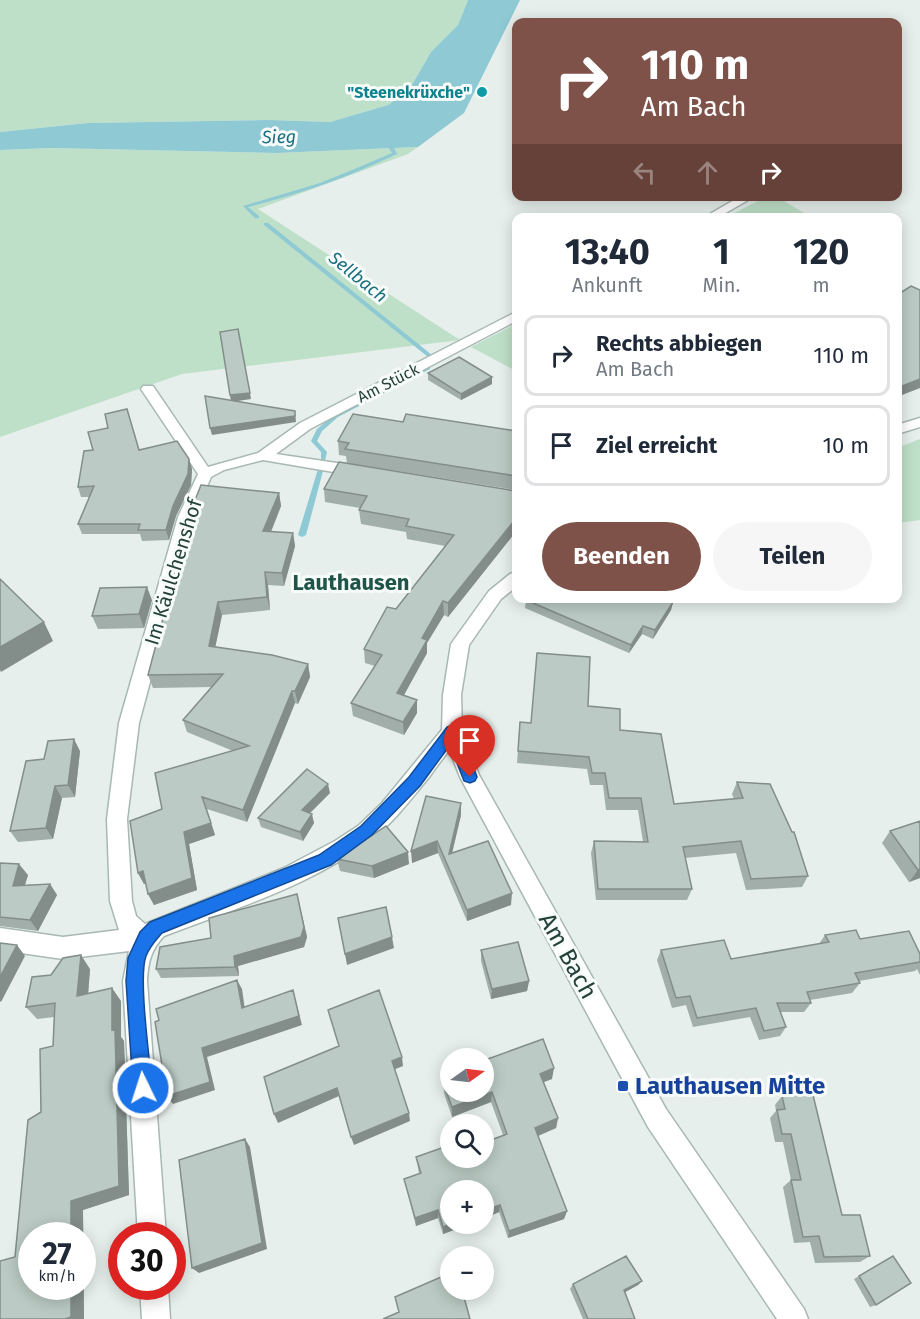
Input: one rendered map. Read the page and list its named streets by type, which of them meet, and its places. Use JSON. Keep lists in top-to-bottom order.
{
  "streets": {
    "street": ["Am Stück", "Im Käulchenshof", "Am Bach"]
  },
  "crossings": [
    ["Am Stück", "Im Käulchenshof"]
  ],
  "districts": ["Lauthausen"],
  "water": ["Sieg", "Sellbach"],
  "places": {
    "other": ["\"Steenekrüxche\""],
    "transit": ["Lauthausen Mitte"]
  },
  "north": "right",
  "page": {
    "turn": ["110 m", "Am Bach"],
    "eta": [
      "13:40",
      "Ankunft",
      "1",
      "Min.",
      "120",
      "m"
    ],
    "list": [
      {
        "name": "Rechts abbiegen",
        "note": "Am Bach",
        "value": "110 m"
      },
      {
        "name": "Ziel erreicht",
        "value": "10 m"
      }
    ],
    "buttons": ["Beenden", "Teilen"],
    "map_buttons": ["+", "−"],
    "speed": "27 km/h",
    "limit": "30"
  }
}
